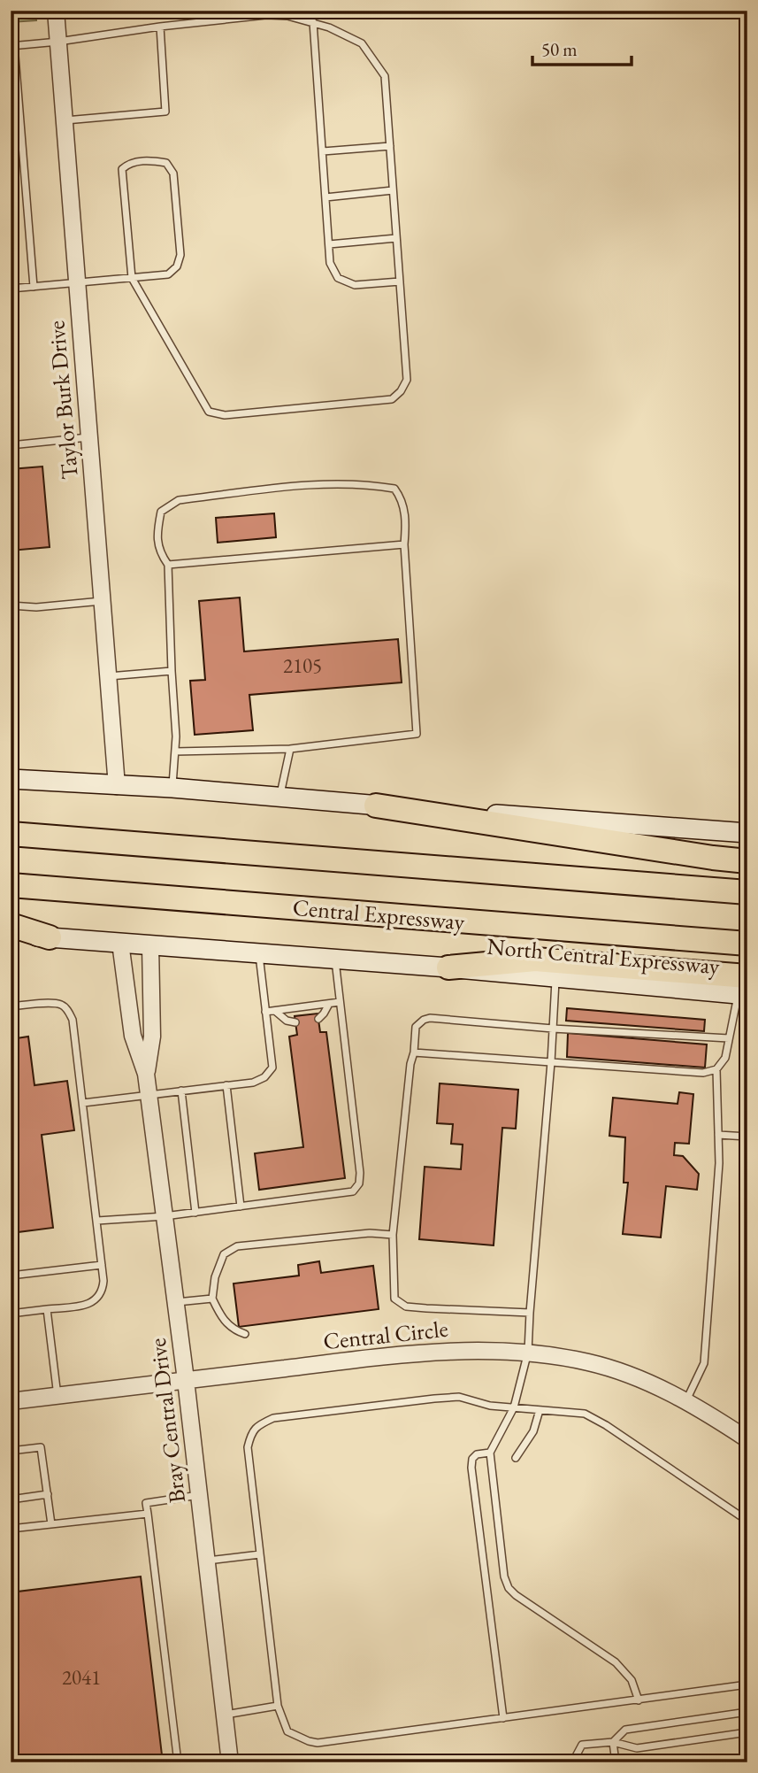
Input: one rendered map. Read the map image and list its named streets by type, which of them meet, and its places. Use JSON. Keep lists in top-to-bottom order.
{
  "streets": {
    "highway": ["Central Expressway"],
    "main road": ["North Central Expressway"],
    "street": ["Taylor Burk Drive", "Central Circle", "Bray Central Drive"]
  },
  "crossings": [
    ["North Central Expressway", "Bray Central Drive"],
    ["Central Circle", "Bray Central Drive"]
  ],
  "house_numbers": ["2105", "2041"],
  "scale_bar": "50 m"
}
